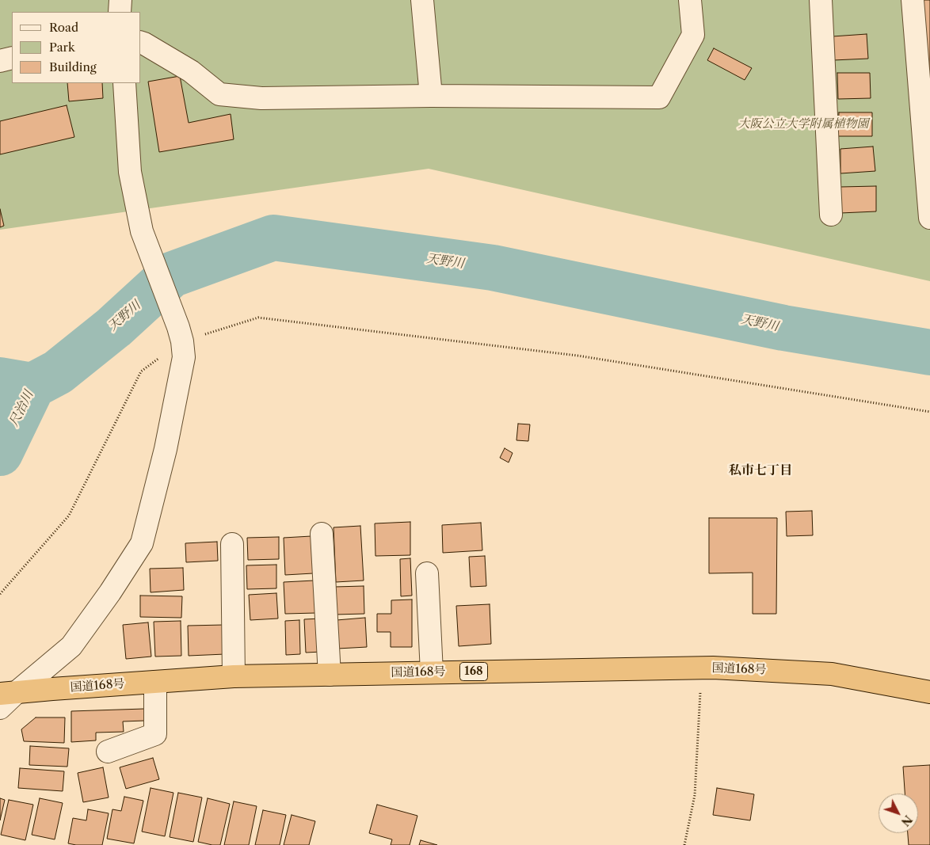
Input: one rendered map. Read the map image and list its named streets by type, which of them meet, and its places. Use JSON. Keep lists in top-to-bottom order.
{
  "streets": {
    "highway": ["国道168号", "168"]
  },
  "districts": ["私市七丁目"],
  "water": ["天野川", "尺治川"],
  "parks": ["大阪公立大学附属植物園"],
  "legend": ["Road", "Park", "Building"],
  "north": "bottom right"
}
